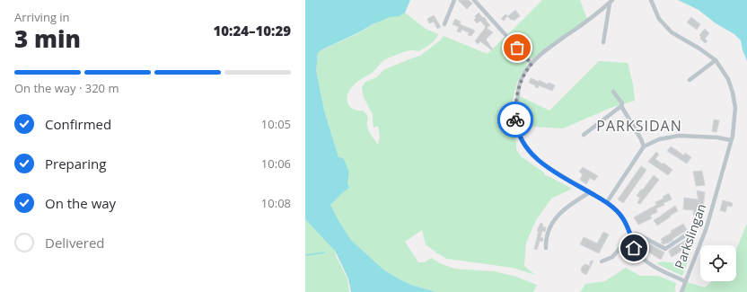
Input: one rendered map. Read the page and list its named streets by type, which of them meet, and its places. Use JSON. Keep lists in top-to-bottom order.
{
  "streets": {
    "street": ["Parkslingan"]
  },
  "districts": ["PARKSIDAN"],
  "page": {
    "heading": ["3 min", "Arriving in", "10:24–10:29"],
    "bar": "On the way · 320 m",
    "list": [
      ["Confirmed", "10:05"],
      ["Preparing", "10:06"],
      ["On the way", "10:08"],
      "Delivered"
    ]
  }
}
